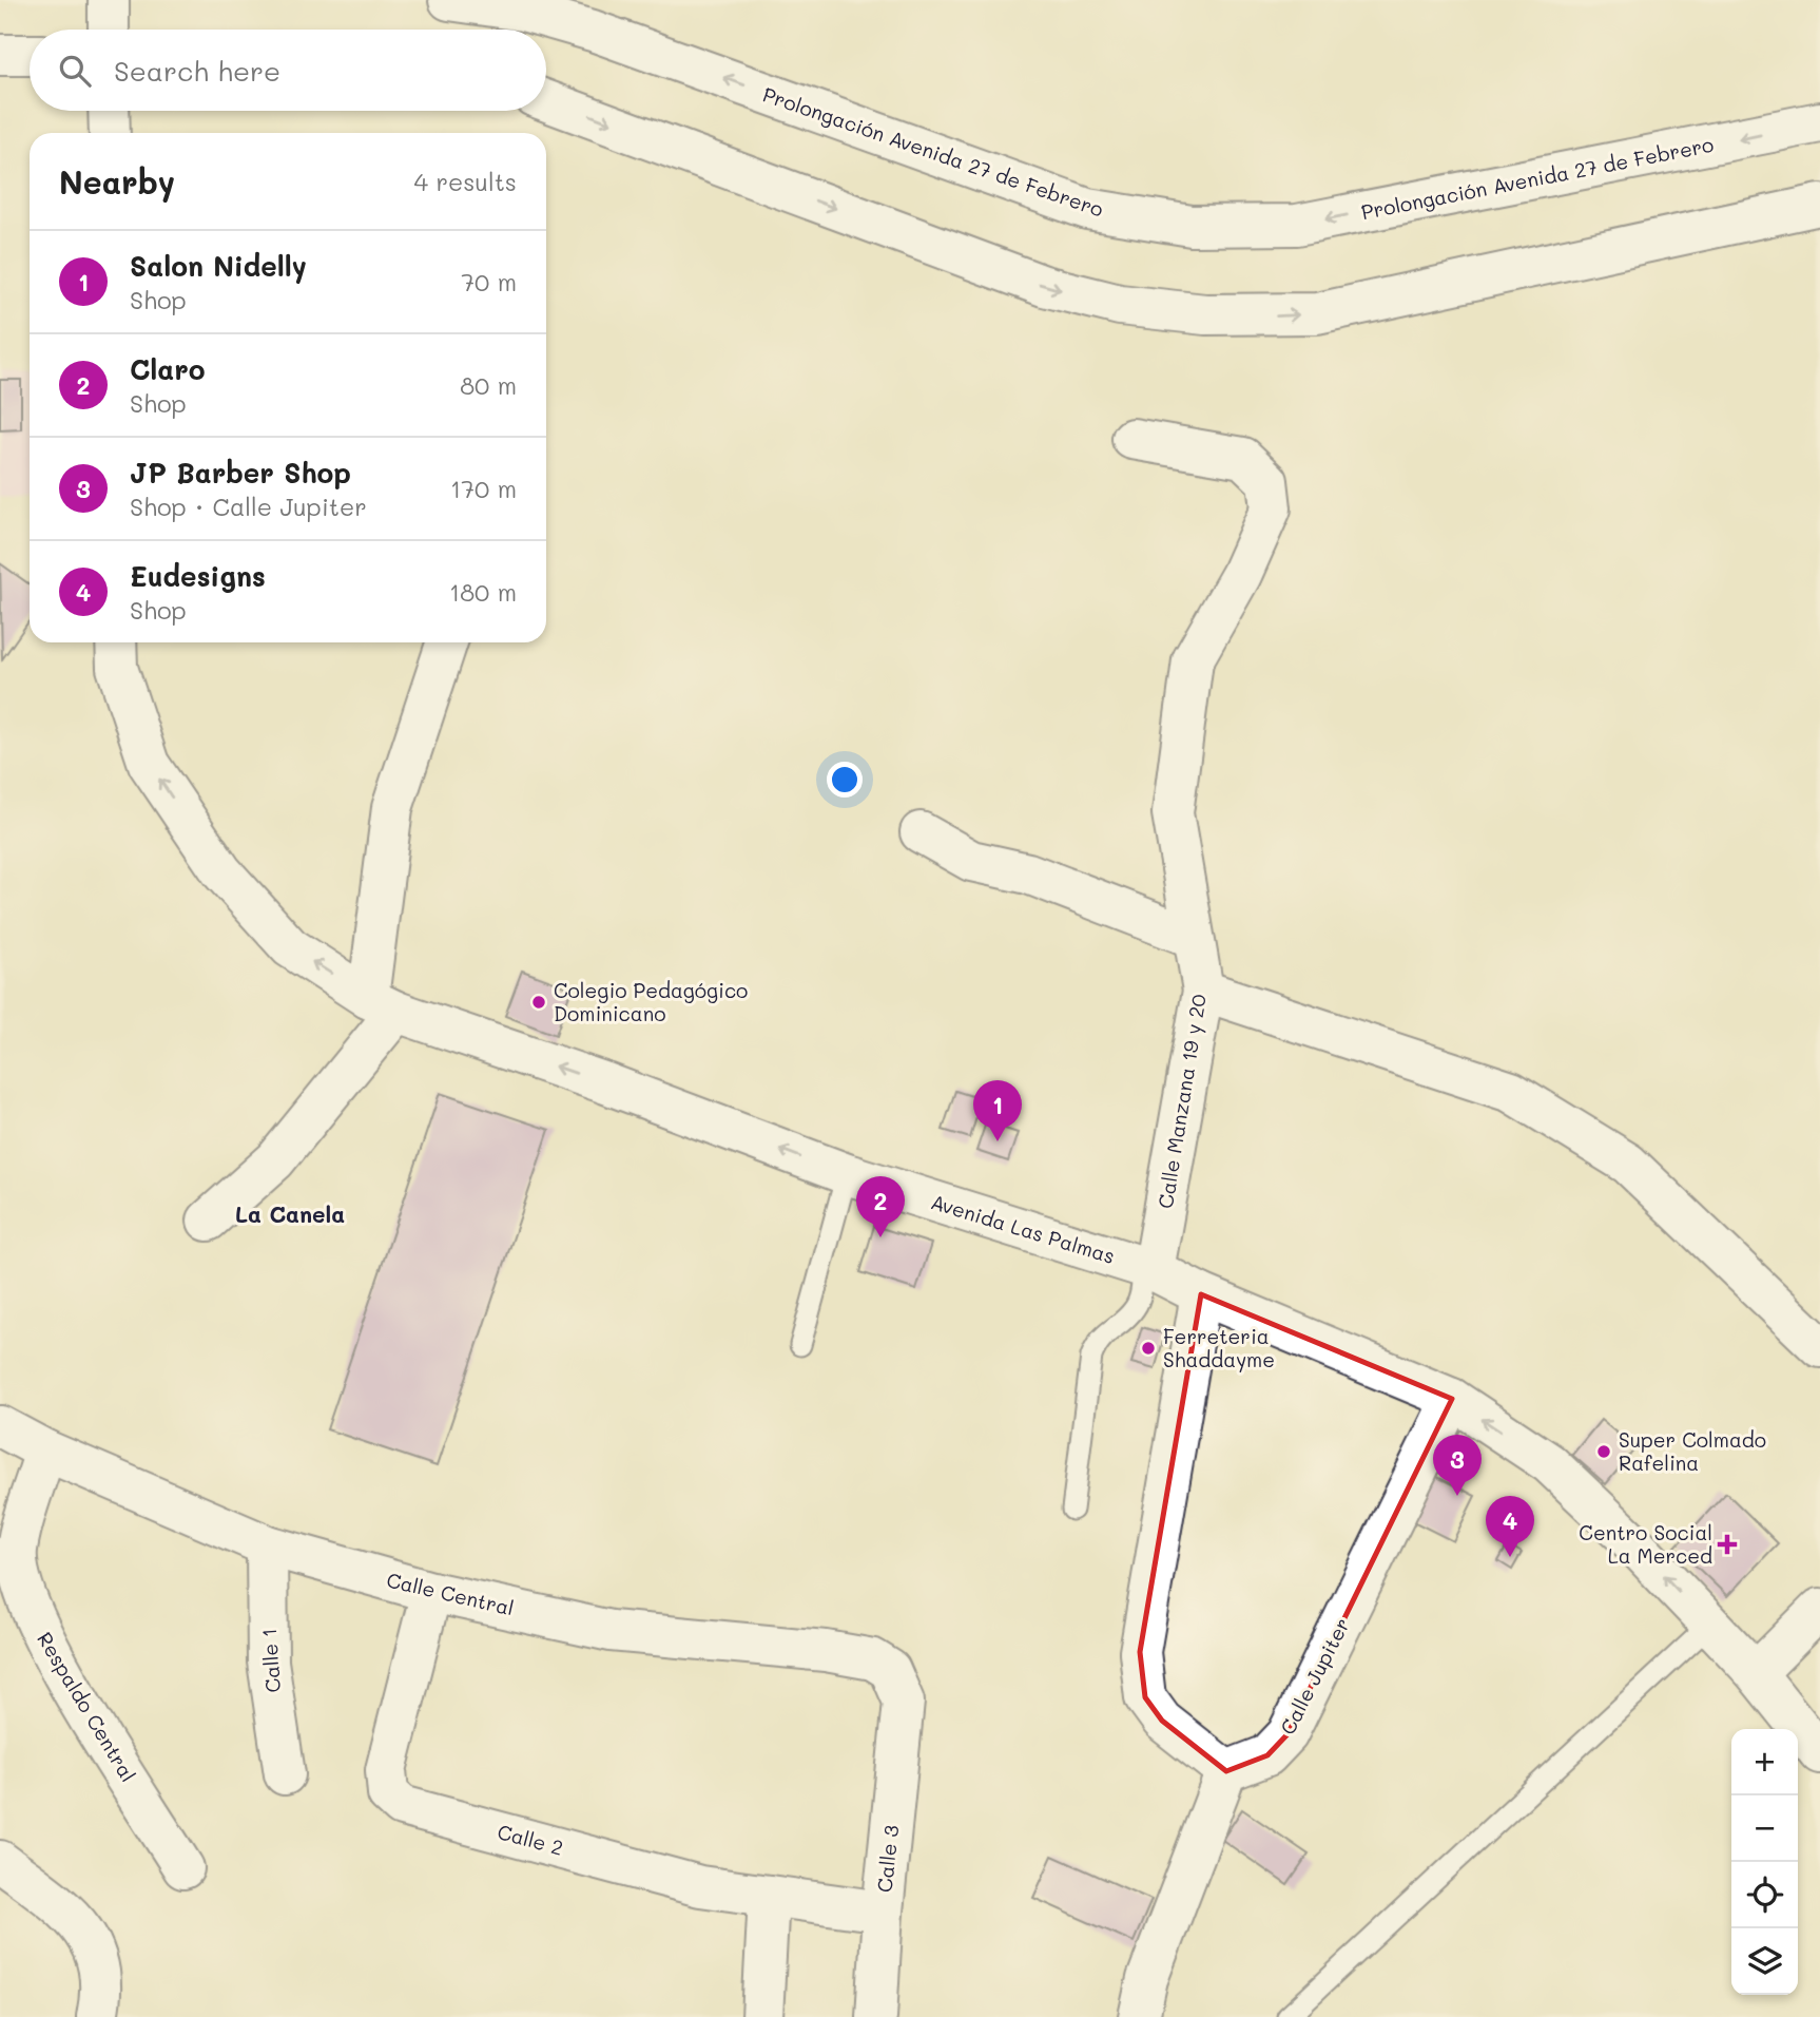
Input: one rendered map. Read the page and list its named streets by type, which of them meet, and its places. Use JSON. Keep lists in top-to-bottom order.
{
  "streets": {
    "street": [
      "Prolongación Avenida 27 de Febrero",
      "Calle Manzana 19 y 20",
      "Avenida Las Palmas",
      "Calle Central",
      "Calle 1",
      "Calle Jupiter",
      "Respaldo Central",
      "Calle 2",
      "Calle 3"
    ]
  },
  "crossings": [
    ["Calle Manzana 19 y 20", "Avenida Las Palmas"],
    ["Avenida Las Palmas", "Calle Jupiter"],
    ["Calle Central", "Calle 1"],
    ["Calle Central", "Respaldo Central"],
    ["Calle Central", "Calle 2"],
    ["Calle Central", "Calle 3"],
    ["Calle 2", "Calle 3"]
  ],
  "one_way": ["Avenida Las Palmas"],
  "districts": ["La Canela"],
  "places": {
    "other": ["Colegio Pedagógico Dominicano", "Ferreteria Shaddayme", "Super Colmado Rafelina"],
    "health": ["Centro Social La Merced"]
  },
  "page": {
    "search": "Search here",
    "heading": ["Nearby", "4 results"],
    "list": [
      {
        "mark": "1",
        "name": "Salon Nidelly",
        "note": "Shop",
        "value": "70 m"
      },
      {
        "mark": "2",
        "name": "Claro",
        "note": "Shop",
        "value": "80 m"
      },
      {
        "mark": "3",
        "name": "JP Barber Shop",
        "note": "Shop · Calle Jupiter",
        "value": "170 m"
      },
      {
        "mark": "4",
        "name": "Eudesigns",
        "note": "Shop",
        "value": "180 m"
      }
    ],
    "pins": [
      "1",
      "2",
      "3",
      "4"
    ],
    "map_buttons": ["+", "−"]
  }
}
